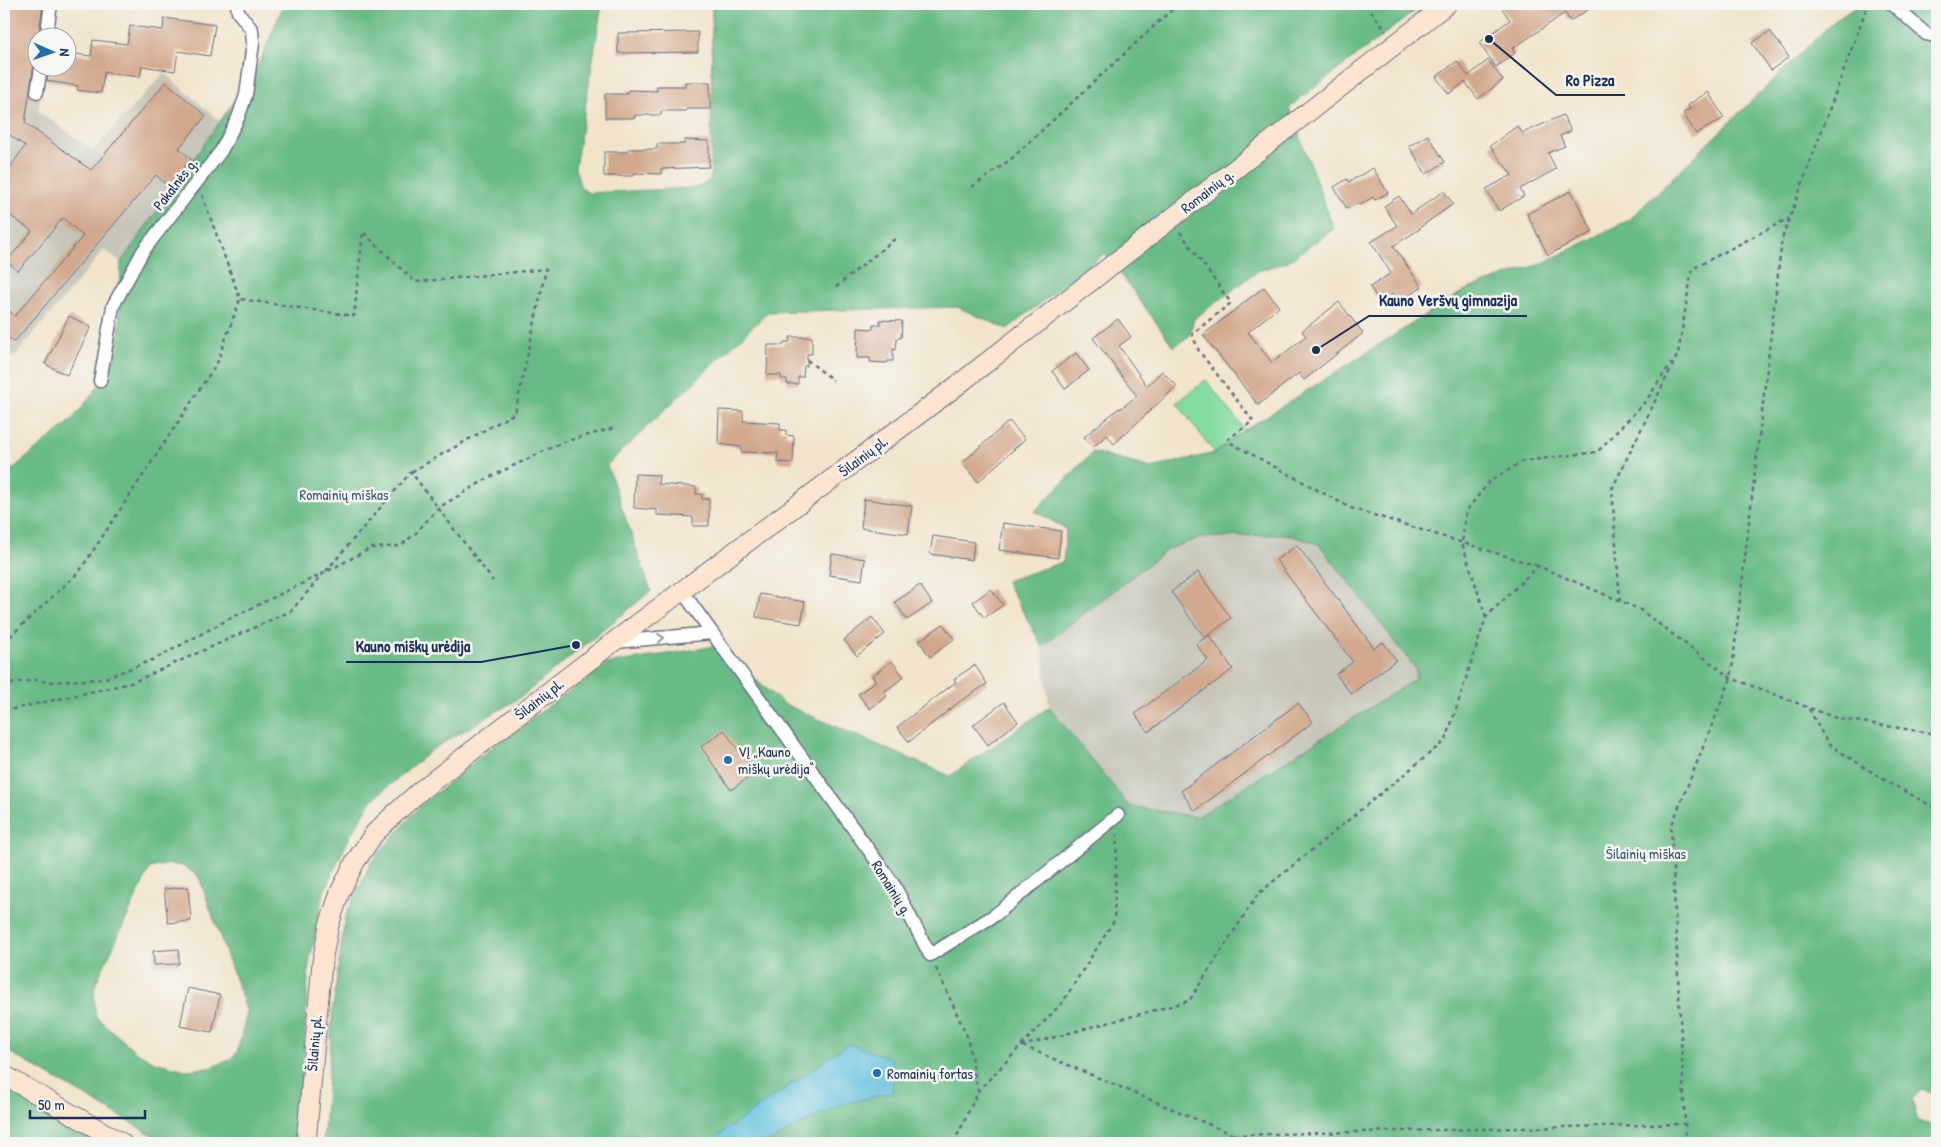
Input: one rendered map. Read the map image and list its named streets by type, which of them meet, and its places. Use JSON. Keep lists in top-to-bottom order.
{
  "streets": {
    "main road": ["Romainių g.", "Šilainių pl."],
    "street": ["Pakalnės g."]
  },
  "crossings": [
    ["Romainių g.", "Šilainių pl."]
  ],
  "parks": ["Romainių miškas", "Šilainių miškas"],
  "places": [
    "Ro Pizza",
    "Kauno Veršvų gimnazija",
    "Kauno miškų urėdija",
    "VĮ „Kauno miškų urėdija“",
    "Romainių fortas"
  ],
  "scale_bar": "50 m",
  "north": "right"
}
